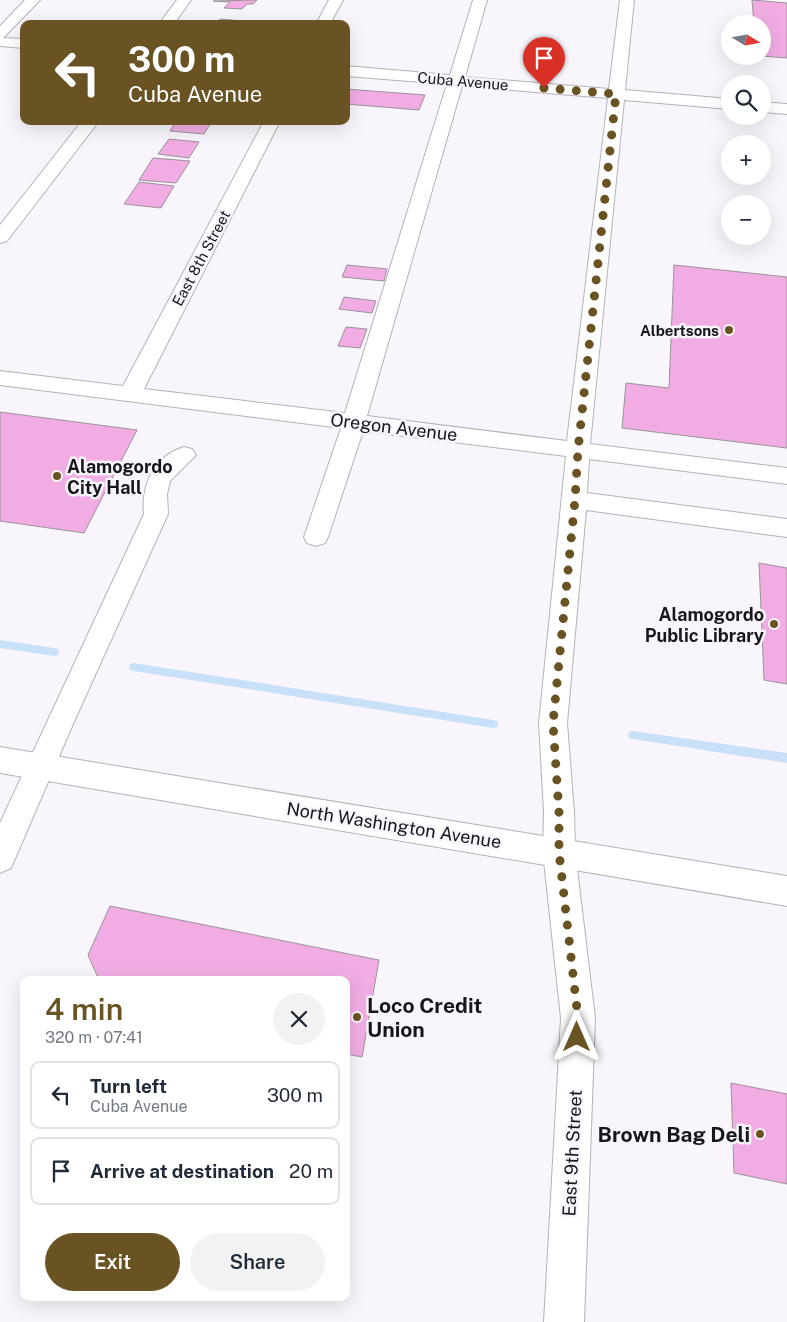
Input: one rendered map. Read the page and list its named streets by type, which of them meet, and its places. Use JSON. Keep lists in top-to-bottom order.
{
  "streets": {
    "street": [
      "Cuba Avenue",
      "East 8th Street",
      "Oregon Avenue",
      "North Washington Avenue",
      "East 9th Street"
    ]
  },
  "crossings": [
    ["Cuba Avenue", "East 9th Street"],
    ["East 8th Street", "Oregon Avenue"],
    ["Oregon Avenue", "East 9th Street"],
    ["North Washington Avenue", "East 9th Street"]
  ],
  "places": [
    "Albertsons",
    "Alamogordo City Hall",
    "Alamogordo Public Library",
    "Loco Credit Union",
    "Brown Bag Deli"
  ],
  "north": "right",
  "page": {
    "map_buttons": ["+", "−"],
    "turn": ["300 m", "Cuba Avenue"],
    "heading": ["4 min", "320 m · 07:41"],
    "list": [
      {
        "name": "Turn left",
        "note": "Cuba Avenue",
        "value": "300 m"
      },
      {
        "name": "Arrive at destination",
        "value": "20 m"
      }
    ],
    "buttons": ["Exit", "Share"]
  }
}
